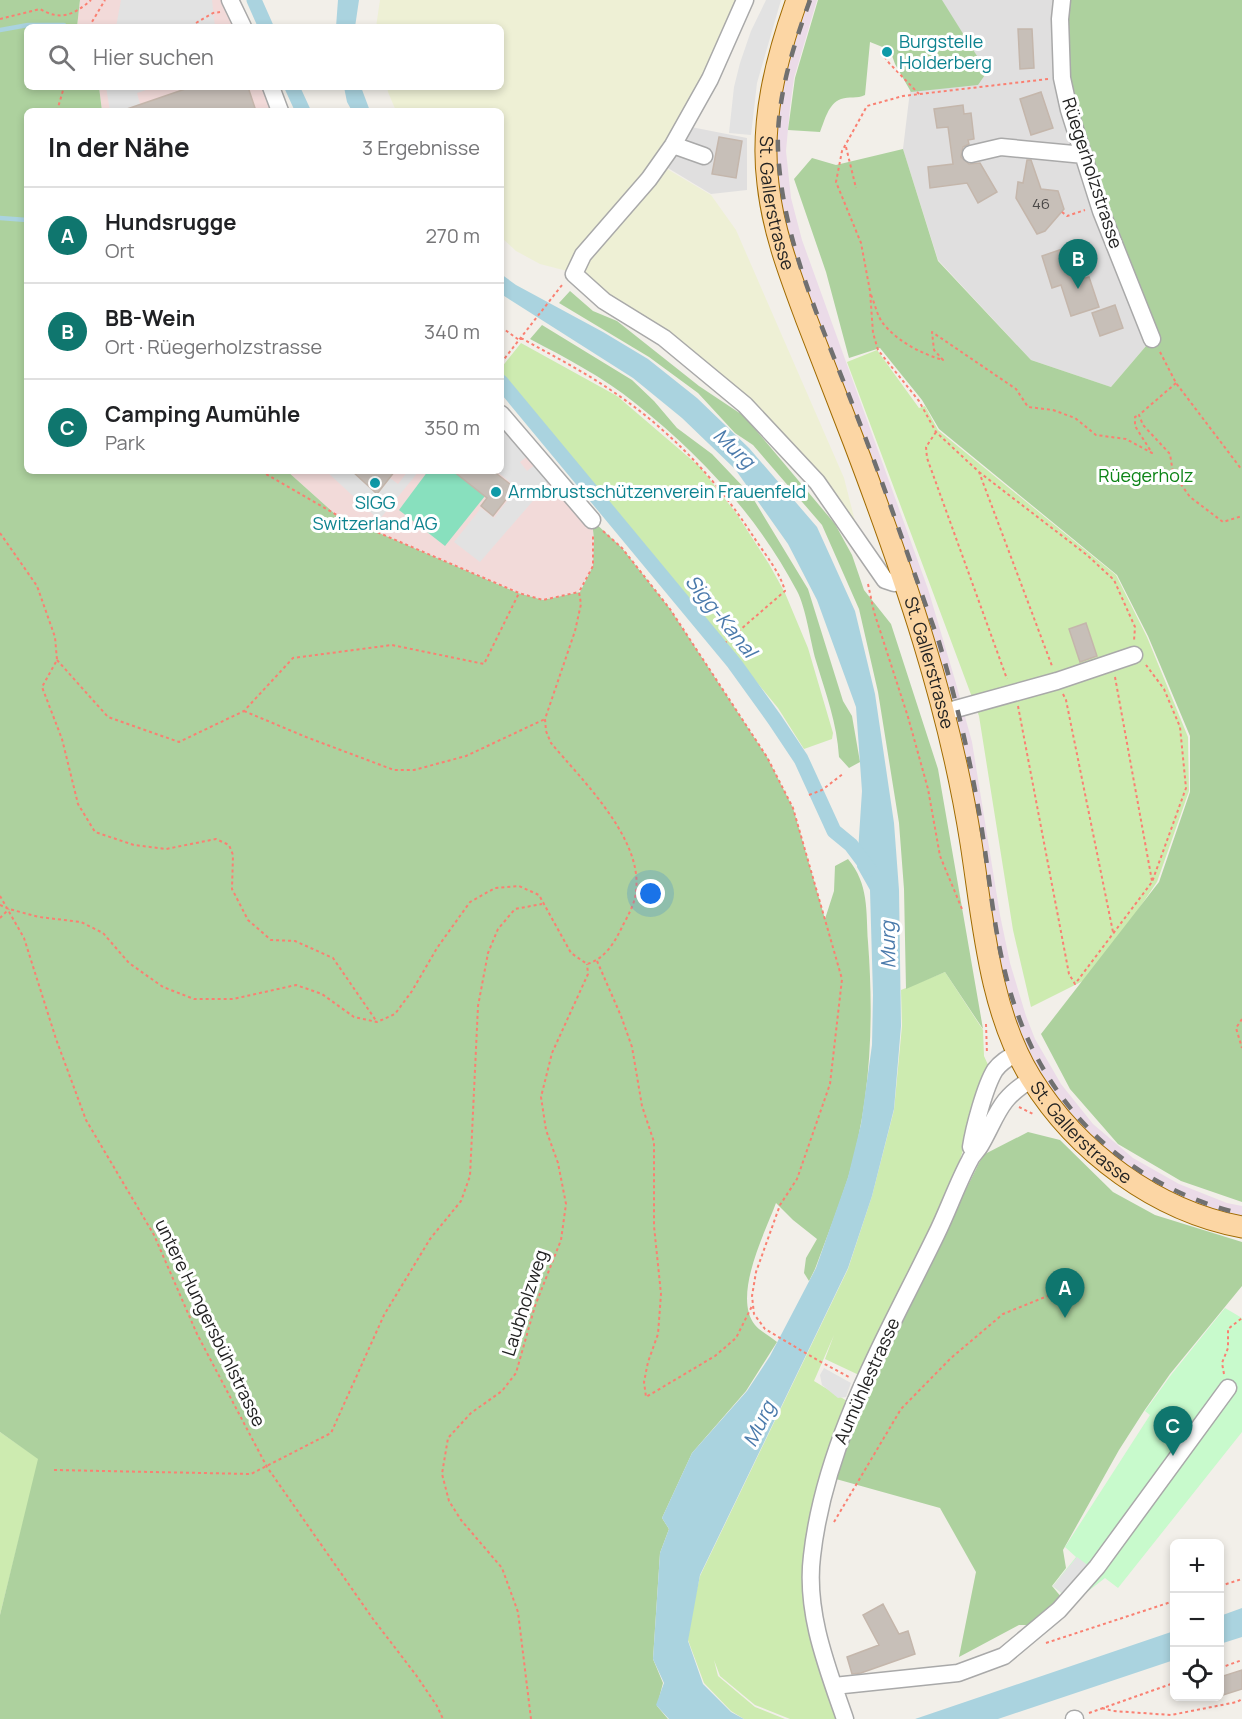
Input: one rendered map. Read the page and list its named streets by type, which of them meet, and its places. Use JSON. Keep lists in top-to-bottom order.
{
  "streets": {
    "main road": ["St. Gallerstrasse"],
    "street": ["Rüegerholzstrasse", "Aumühlestrasse"],
    "path": ["Laubholzweg", "untere Hungersbühlstrasse"]
  },
  "crossings": [
    ["St. Gallerstrasse", "Aumühlestrasse"]
  ],
  "water": ["Murg", "Sigg-Kanal"],
  "parks": ["Rüegerholz"],
  "places": ["Burgstelle Holderberg", "SIGG Switzerland AG", "Armbrustschützenverein Frauenfeld"],
  "house_numbers": ["46"],
  "page": {
    "search": "Hier suchen",
    "heading": ["In der Nähe", "3 Ergebnisse"],
    "list": [
      {
        "mark": "A",
        "name": "Hundsrugge",
        "note": "Ort",
        "value": "270 m"
      },
      {
        "mark": "B",
        "name": "BB-Wein",
        "note": "Ort · Rüegerholzstrasse",
        "value": "340 m"
      },
      {
        "mark": "C",
        "name": "Camping Aumühle",
        "note": "Park",
        "value": "350 m"
      }
    ],
    "pins": ["B", "A", "C"],
    "map_buttons": ["+", "−"]
  }
}
